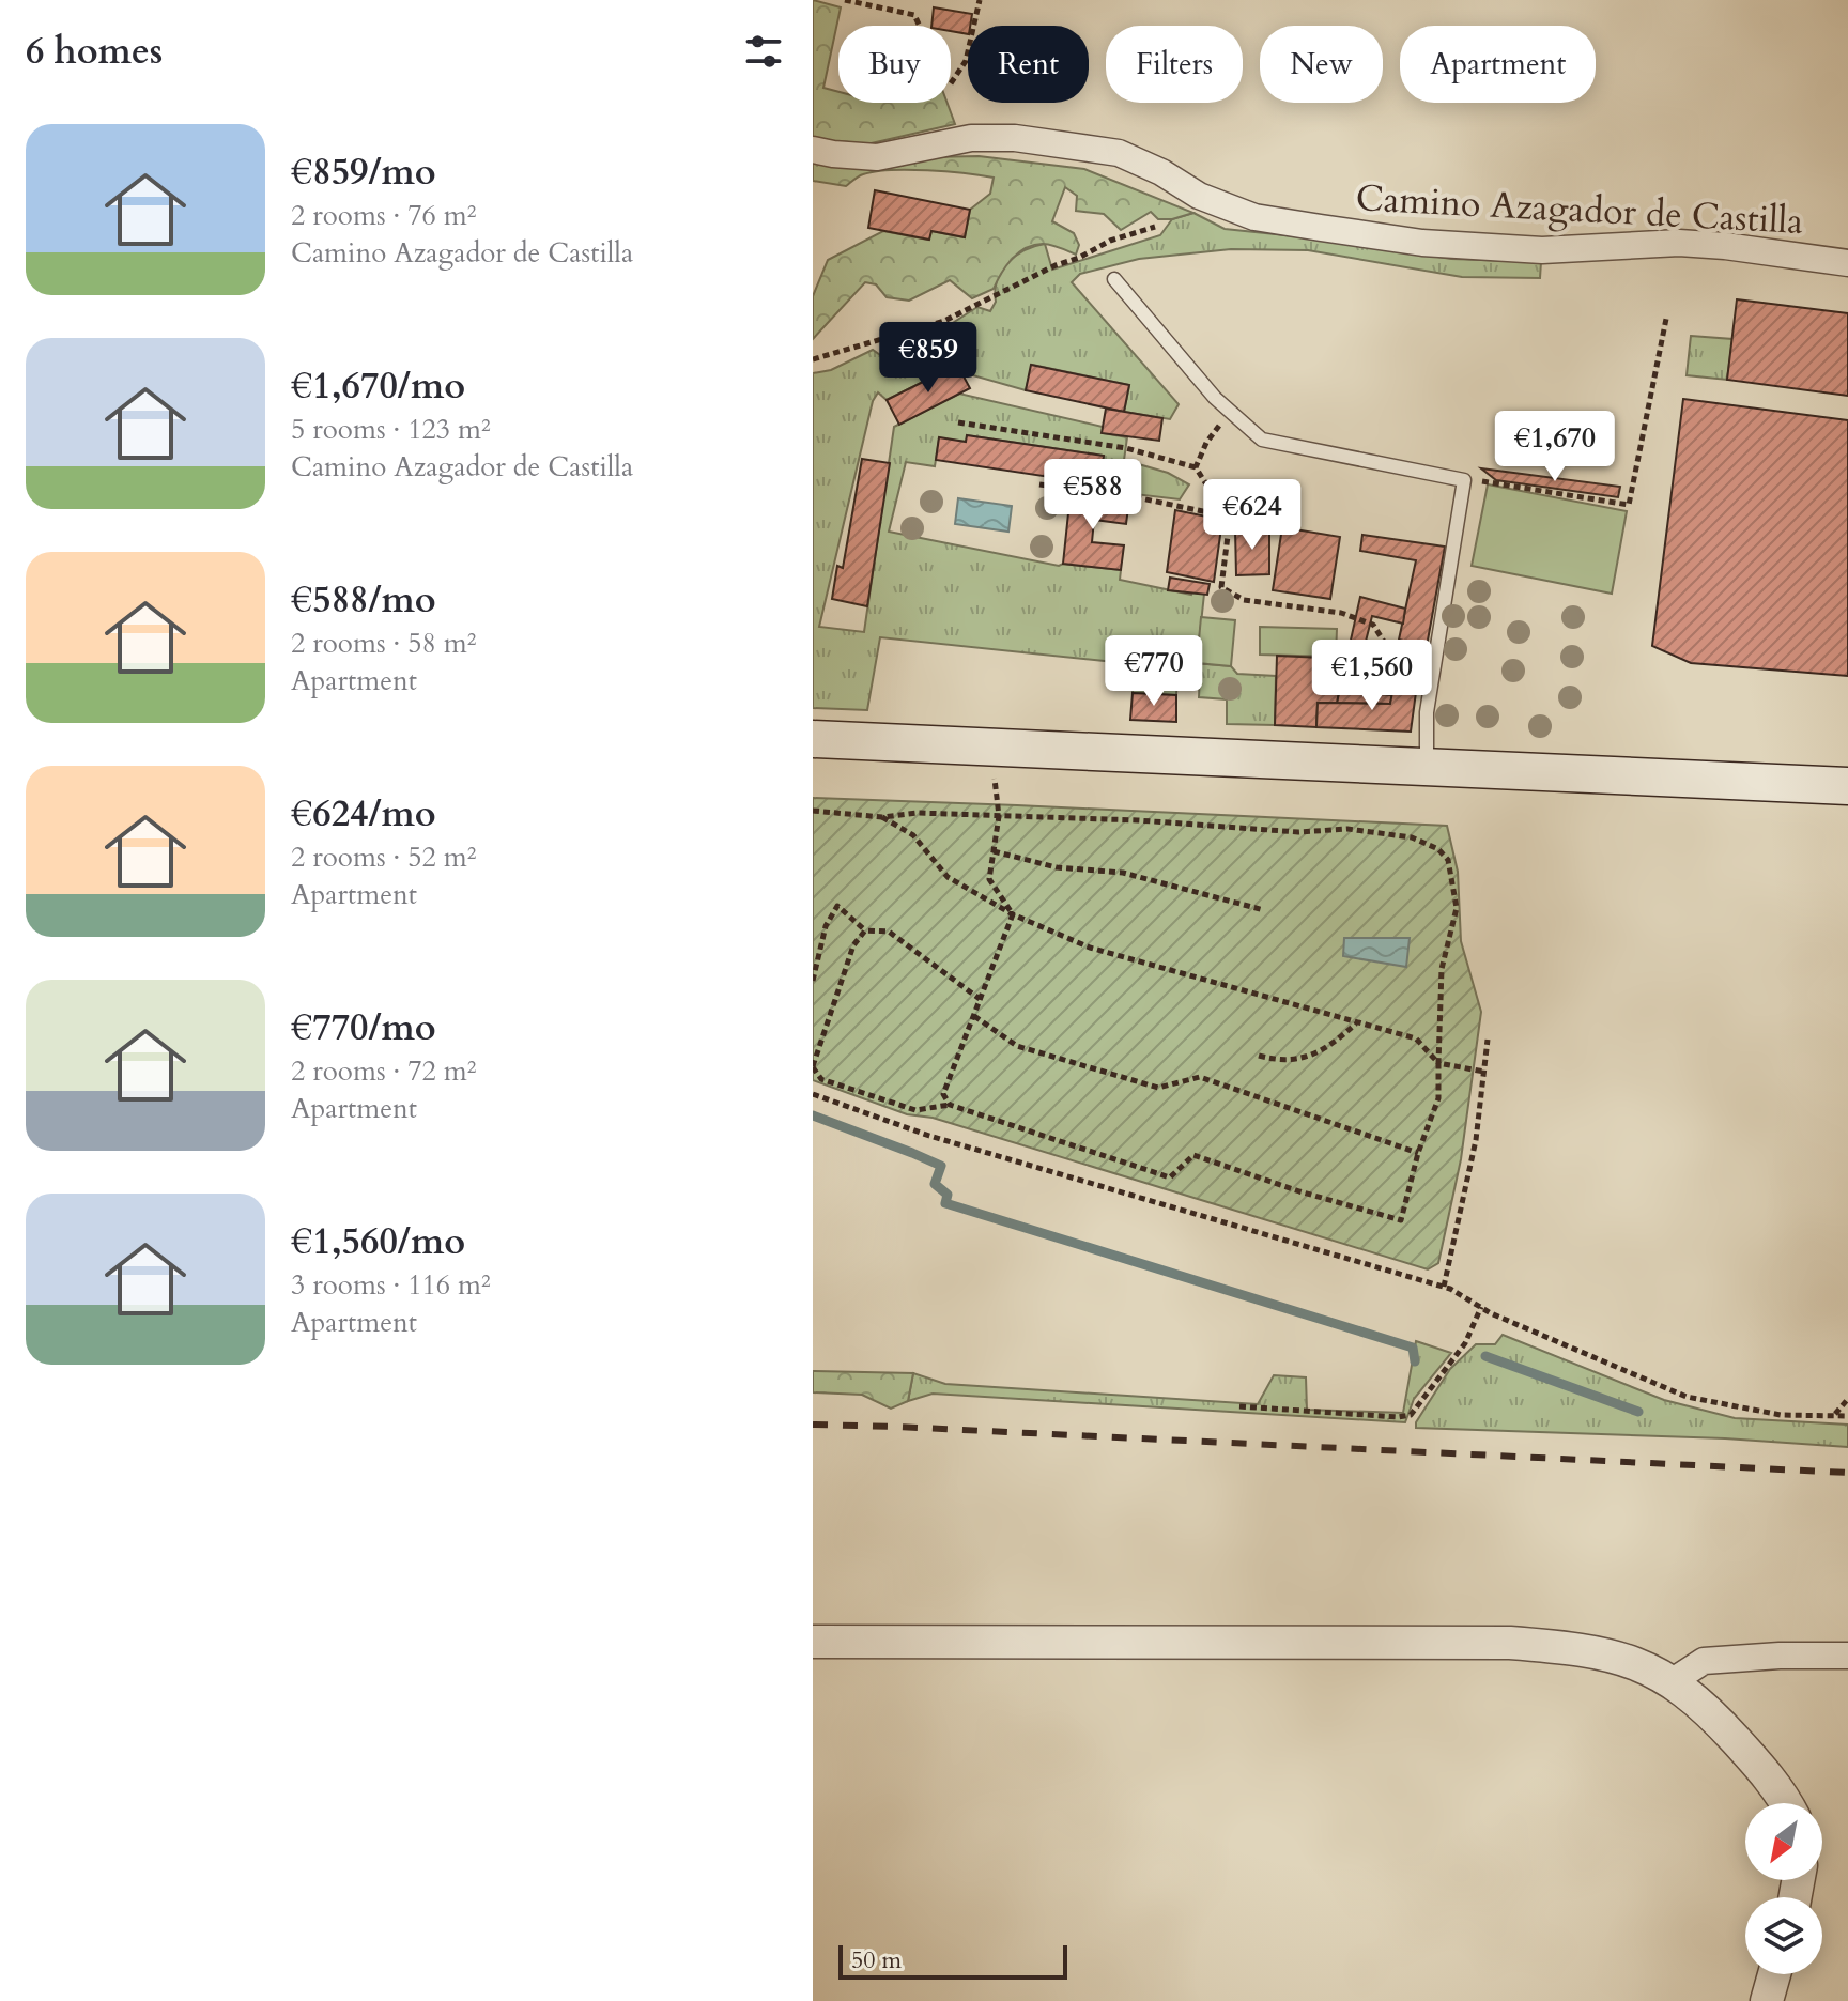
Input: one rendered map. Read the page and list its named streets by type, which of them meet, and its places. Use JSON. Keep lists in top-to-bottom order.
{
  "streets": {
    "street": ["Camino Azagador de Castilla"]
  },
  "scale_bar": "50 m",
  "north": "bottom left",
  "page": {
    "heading": "6 homes",
    "chip": [
      "Buy",
      "Rent",
      "Filters",
      "New",
      "Apartment"
    ],
    "list": [
      {
        "name": "€859/mo",
        "note": "2 rooms · 76 m² · Camino Azagador de Castilla"
      },
      {
        "name": "€1,670/mo",
        "note": "5 rooms · 123 m² · Camino Azagador de Castilla"
      },
      {
        "name": "€588/mo",
        "note": "2 rooms · 58 m² · Apartment"
      },
      {
        "name": "€624/mo",
        "note": "2 rooms · 52 m² · Apartment"
      },
      {
        "name": "€770/mo",
        "note": "2 rooms · 72 m² · Apartment"
      },
      {
        "name": "€1,560/mo",
        "note": "3 rooms · 116 m² · Apartment"
      }
    ],
    "price": [
      "€859",
      "€1,670",
      "€588",
      "€624",
      "€770",
      "€1,560"
    ],
    "scale": "50 m"
  }
}
